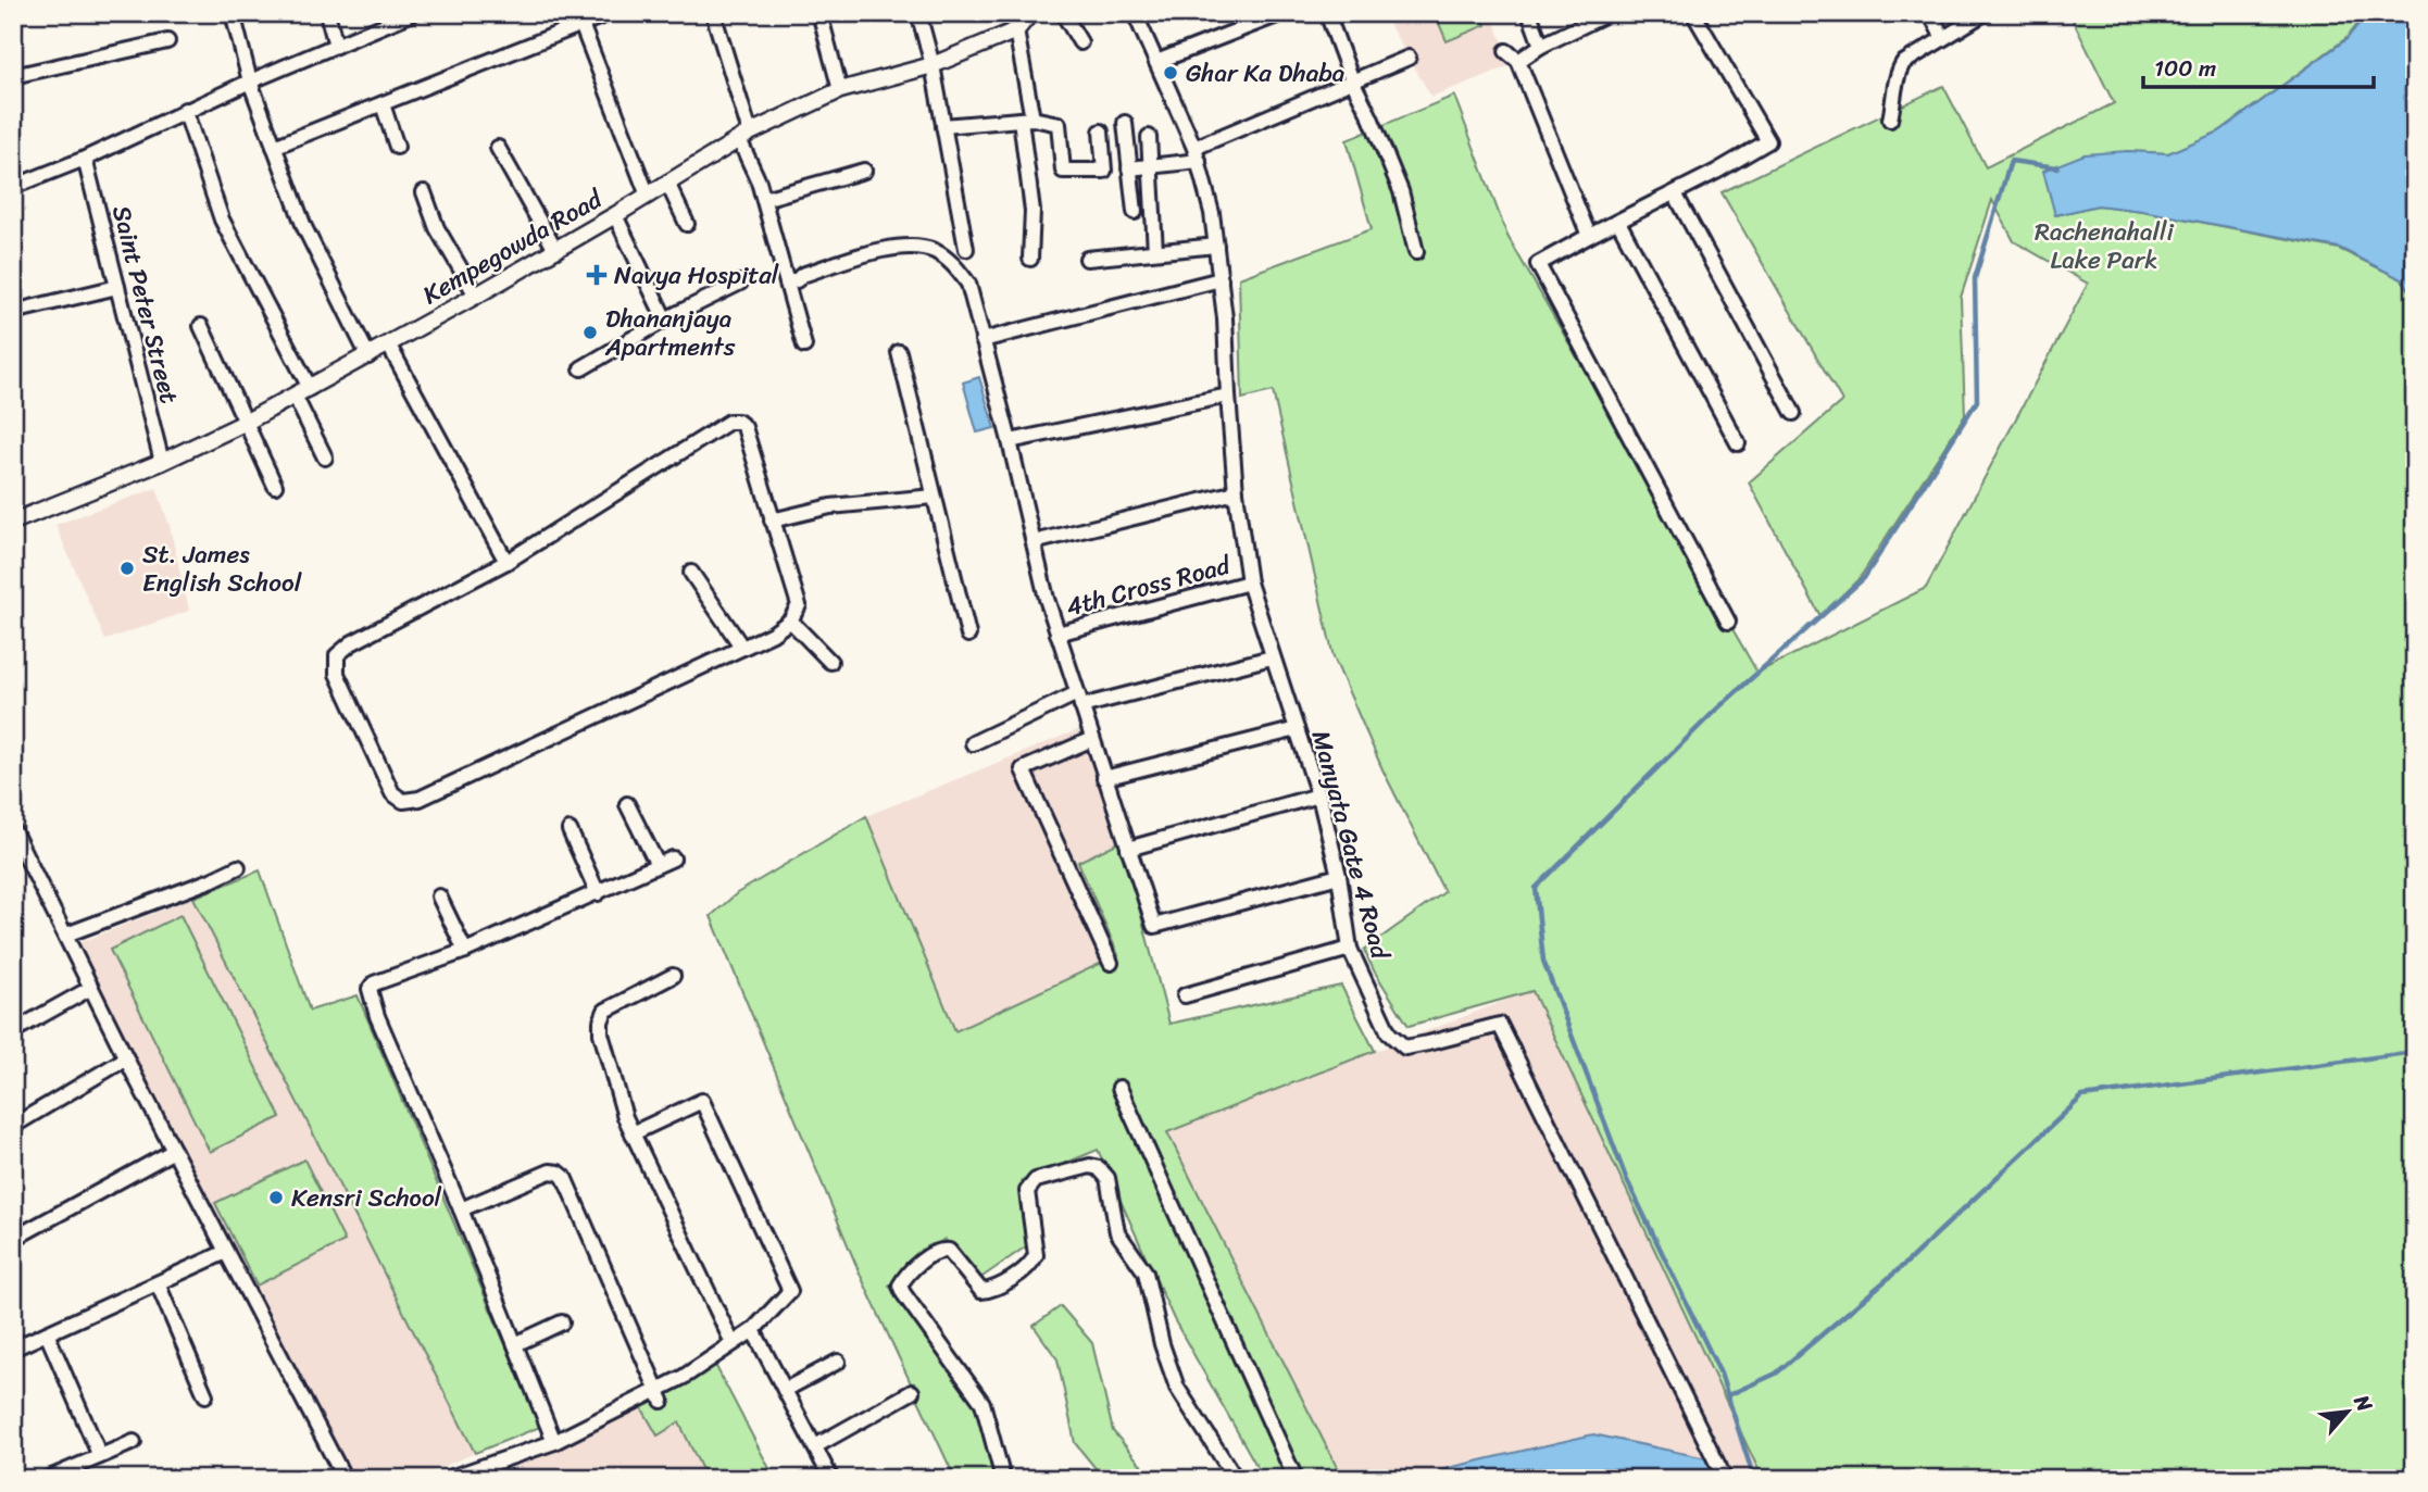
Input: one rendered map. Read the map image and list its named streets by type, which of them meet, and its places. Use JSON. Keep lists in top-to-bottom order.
{
  "streets": {
    "street": [
      "Kempegowda Road",
      "Saint Peter Street",
      "4th Cross Road",
      "Manyata Gate 4 Road"
    ]
  },
  "crossings": [
    ["Kempegowda Road", "Saint Peter Street"],
    ["4th Cross Road", "Manyata Gate 4 Road"]
  ],
  "parks": ["Rachenahalli Lake Park"],
  "places": {
    "other": [
      "Ghar Ka Dhaba",
      "Dhananjaya Apartments",
      "St. James English School",
      "Kensri School"
    ],
    "health": ["Navya Hospital"]
  },
  "scale_bar": "100 m",
  "north": "top right"
}
